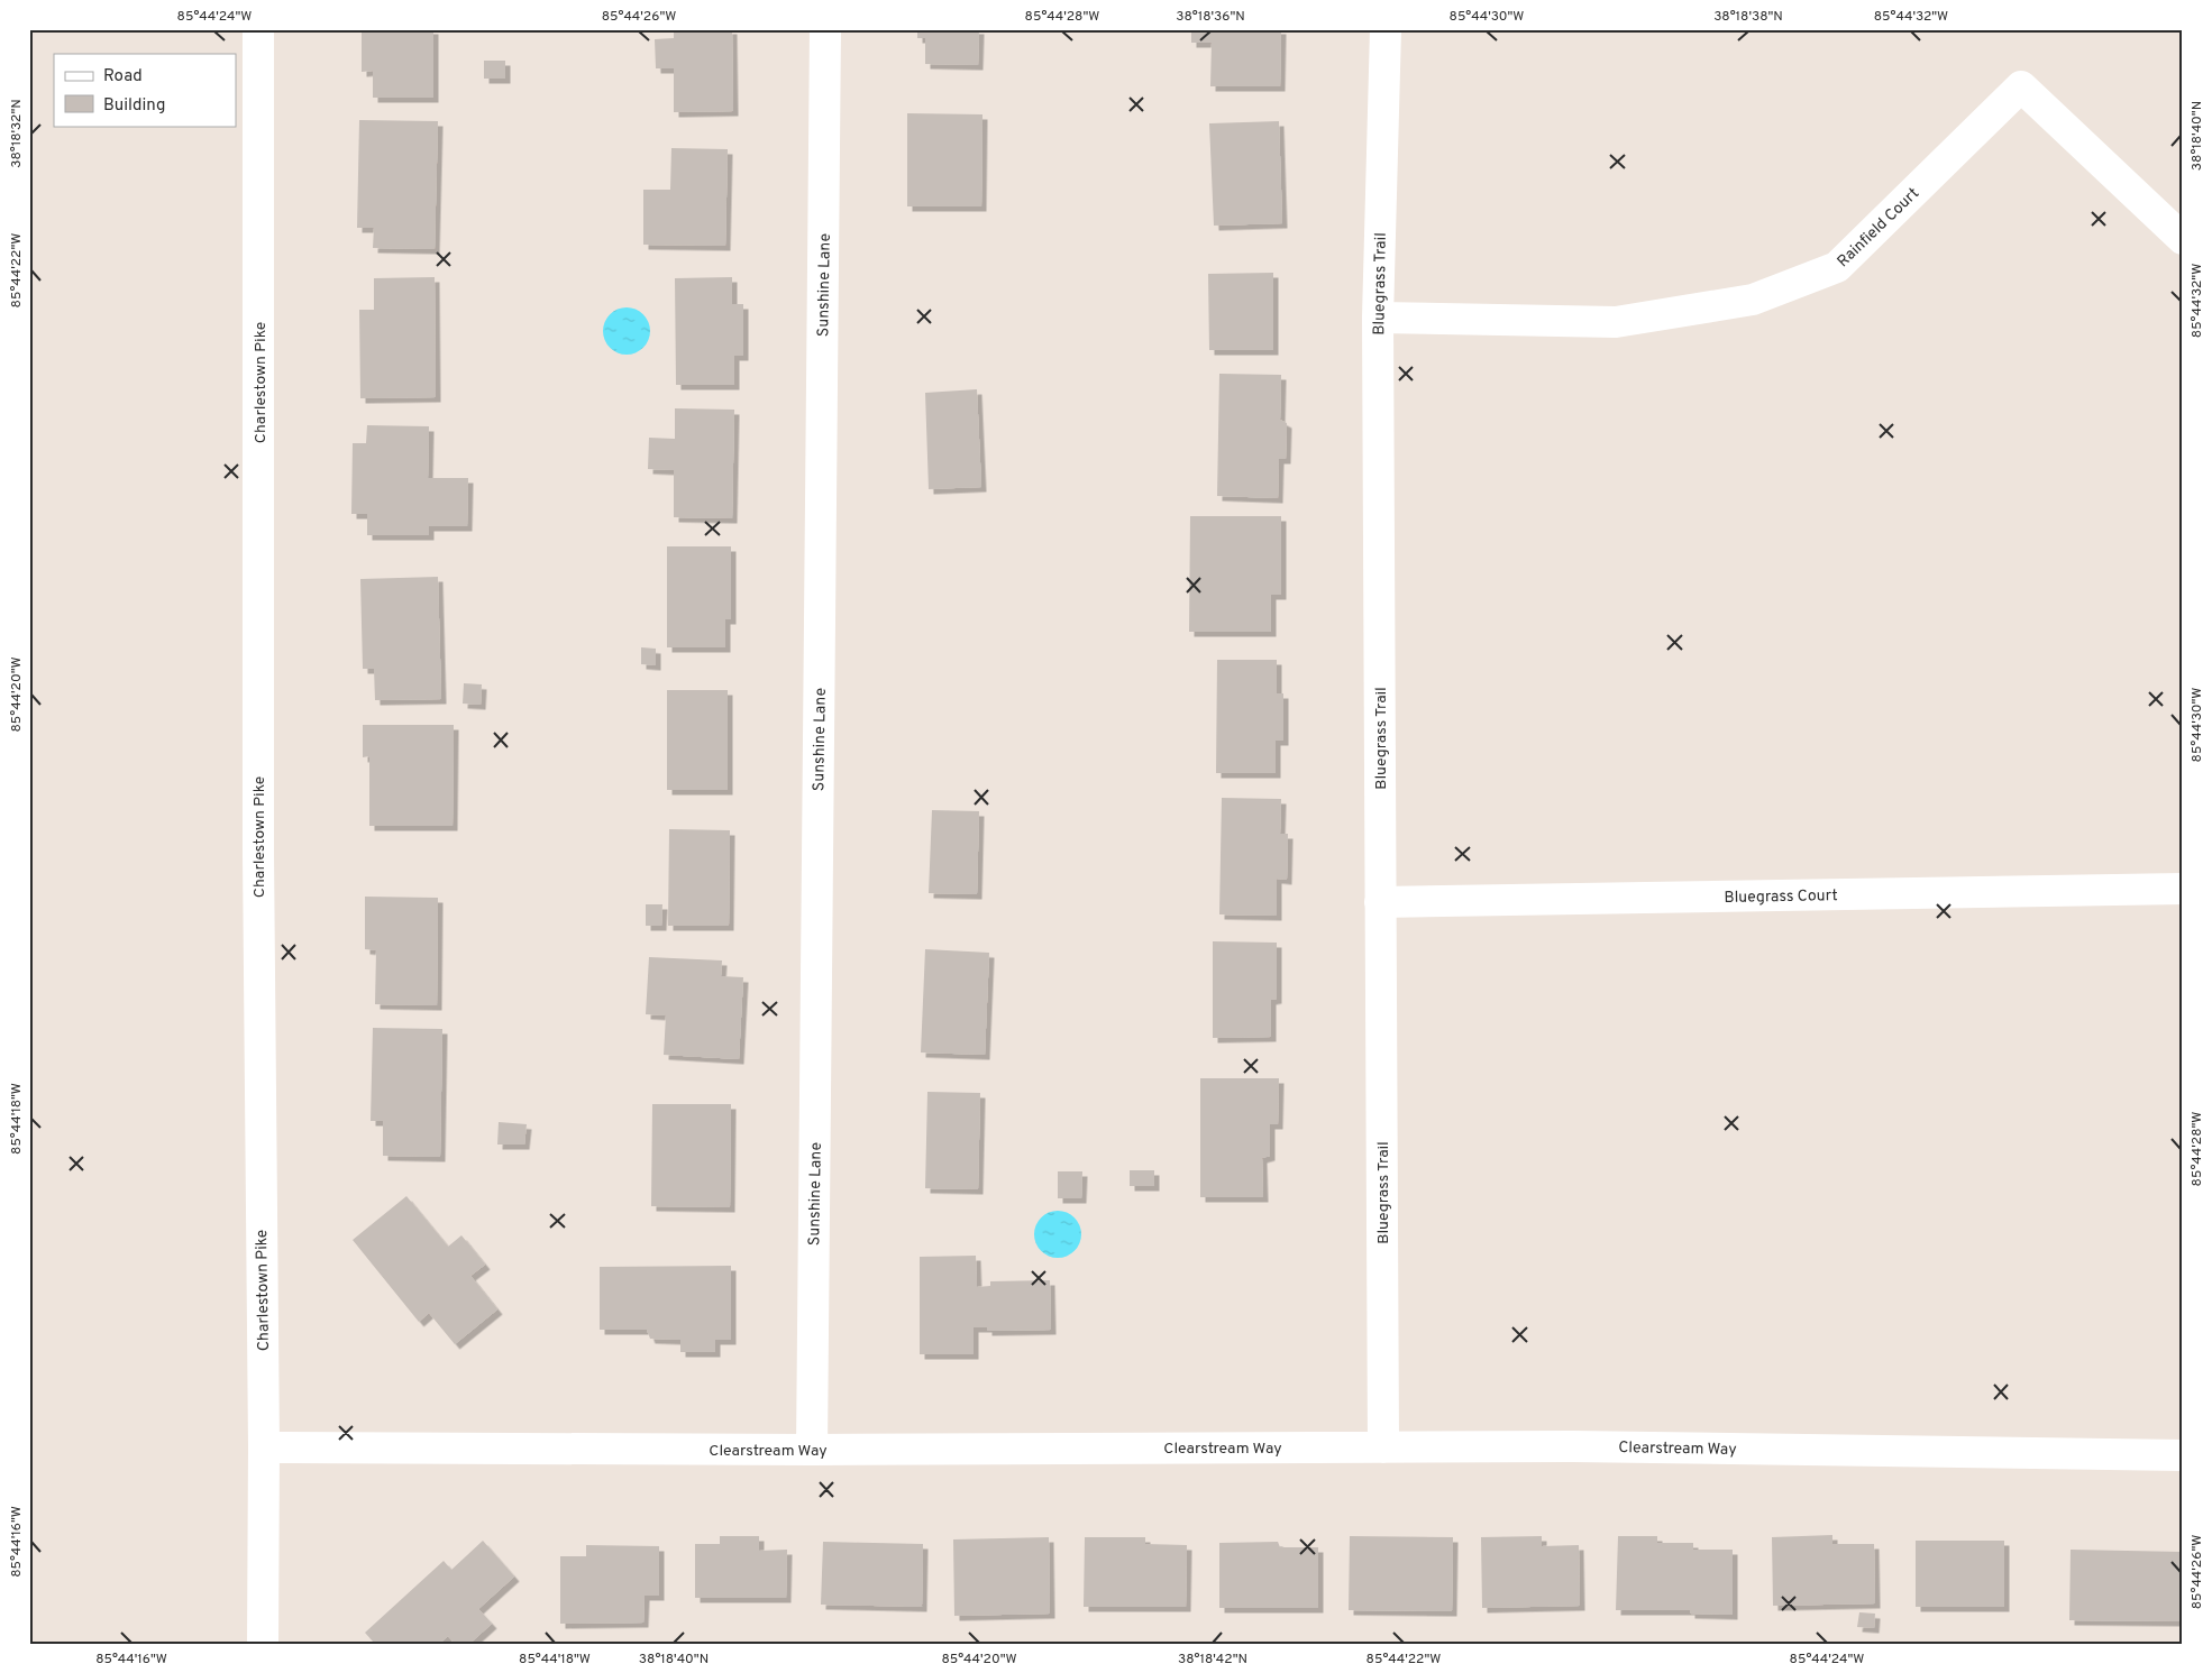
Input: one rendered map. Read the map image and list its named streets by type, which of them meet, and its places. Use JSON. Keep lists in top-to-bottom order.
{
  "streets": {
    "street": [
      "Rainfield Court",
      "Bluegrass Trail",
      "Sunshine Lane",
      "Charlestown Pike",
      "Bluegrass Court",
      "Clearstream Way"
    ]
  },
  "crossings": [
    ["Rainfield Court", "Bluegrass Trail"],
    ["Bluegrass Trail", "Bluegrass Court"],
    ["Bluegrass Trail", "Clearstream Way"],
    ["Sunshine Lane", "Clearstream Way"],
    ["Charlestown Pike", "Clearstream Way"]
  ],
  "legend": ["Road", "Building"],
  "coordinates": [
    "85°44'24\"W",
    "85°44'26\"W",
    "85°44'28\"W",
    "38°18'36\"N",
    "85°44'30\"W",
    "38°18'38\"N",
    "85°44'32\"W",
    "38°18'32\"N",
    "38°18'40\"N",
    "85°44'22\"W",
    "85°44'20\"W",
    "85°44'18\"W",
    "85°44'16\"W",
    "38°18'42\"N"
  ]
}
